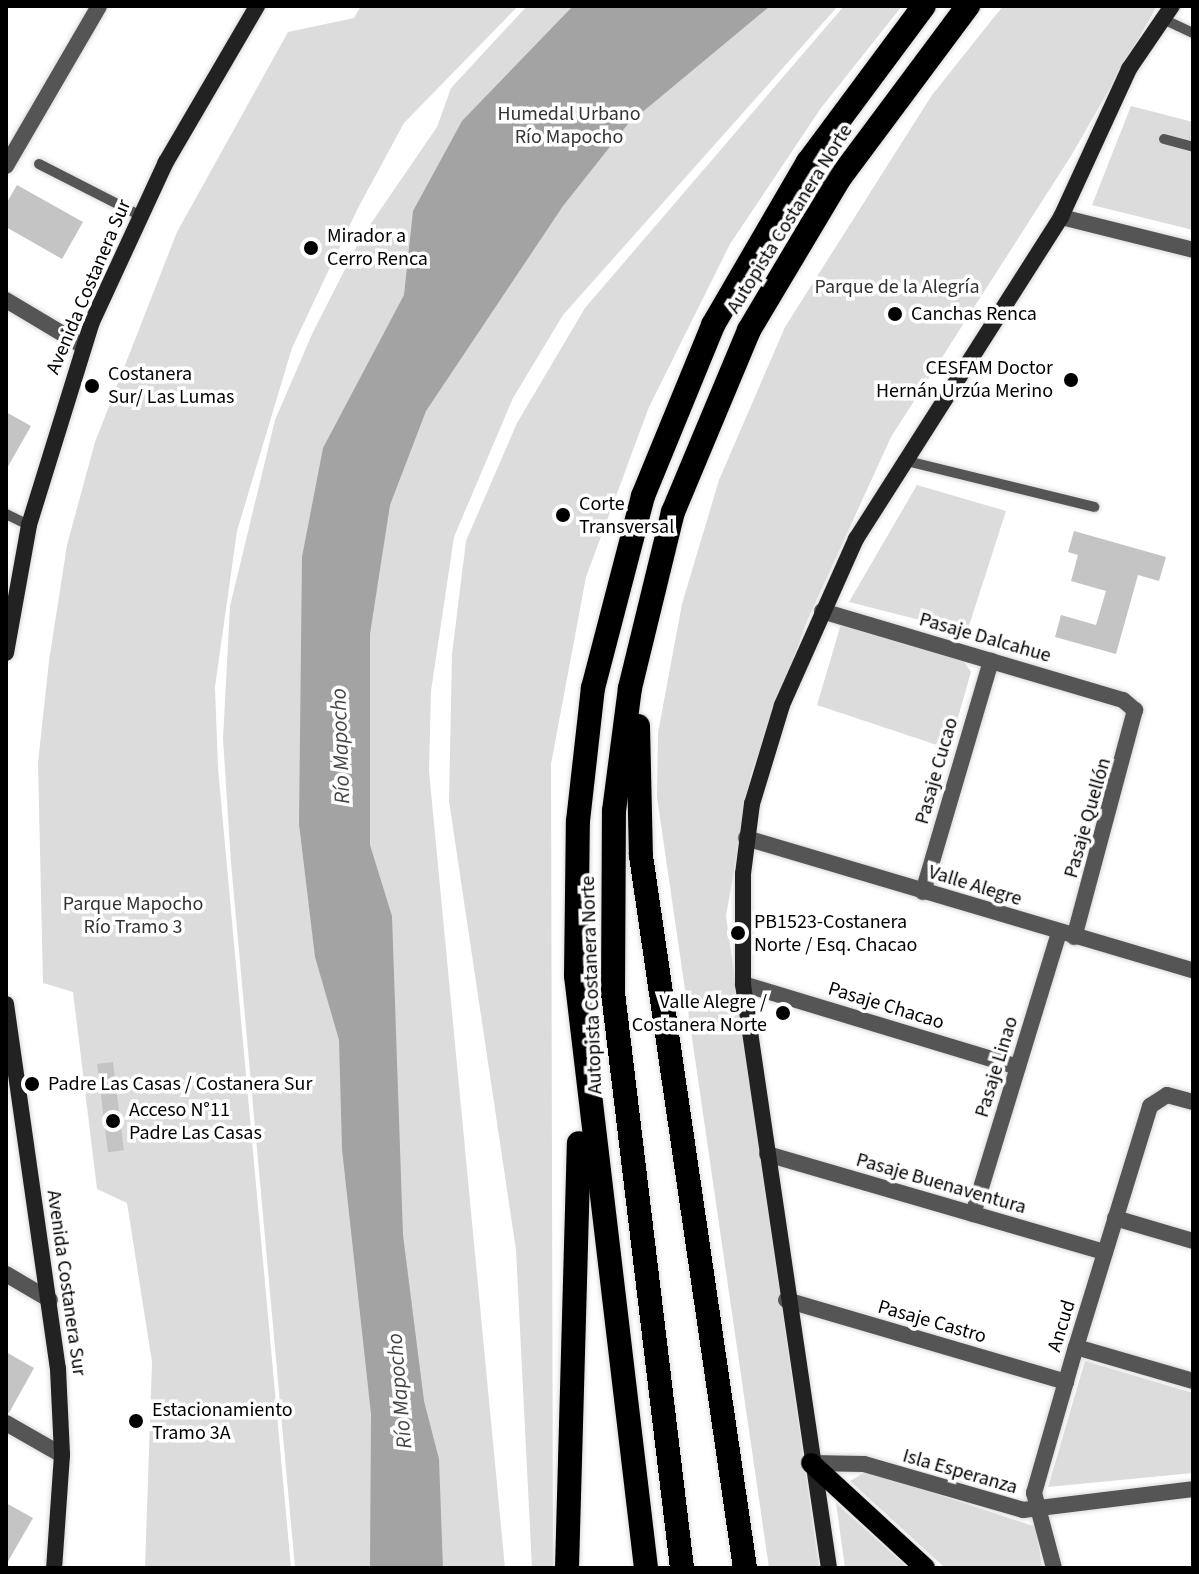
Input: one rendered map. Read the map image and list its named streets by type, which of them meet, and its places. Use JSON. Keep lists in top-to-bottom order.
{
  "streets": {
    "highway": ["Autopista Costanera Norte"],
    "street": [
      "Avenida Costanera Sur",
      "Pasaje Dalcahue",
      "Pasaje Cucao",
      "Pasaje Quellón",
      "Valle Alegre",
      "Pasaje Chacao",
      "Pasaje Linao",
      "Pasaje Buenaventura",
      "Pasaje Castro",
      "Ancud",
      "Isla Esperanza"
    ]
  },
  "crossings": [
    ["Pasaje Dalcahue", "Pasaje Cucao"],
    ["Pasaje Dalcahue", "Pasaje Quellón"],
    ["Pasaje Cucao", "Valle Alegre"],
    ["Pasaje Quellón", "Valle Alegre"],
    ["Pasaje Quellón", "Pasaje Linao"],
    ["Valle Alegre", "Pasaje Linao"],
    ["Pasaje Chacao", "Pasaje Linao"],
    ["Pasaje Linao", "Pasaje Buenaventura"],
    ["Pasaje Buenaventura", "Ancud"],
    ["Pasaje Castro", "Ancud"],
    ["Ancud", "Isla Esperanza"]
  ],
  "water": ["Río Mapocho"],
  "parks": ["Humedal Urbano Río Mapocho", "Parque de la Alegría", "Parque Mapocho Río Tramo 3"],
  "places": [
    "Mirador a Cerro Renca",
    "Canchas Renca",
    "CESFAM Doctor Hernán Urzúa Merino",
    "Costanera Sur/ Las Lumas",
    "Corte Transversal",
    "PB1523-Costanera Norte / Esq. Chacao",
    "Valle Alegre / Costanera Norte",
    "Padre Las Casas / Costanera Sur",
    "Acceso N°11 Padre Las Casas",
    "Estacionamiento Tramo 3A"
  ]
}
